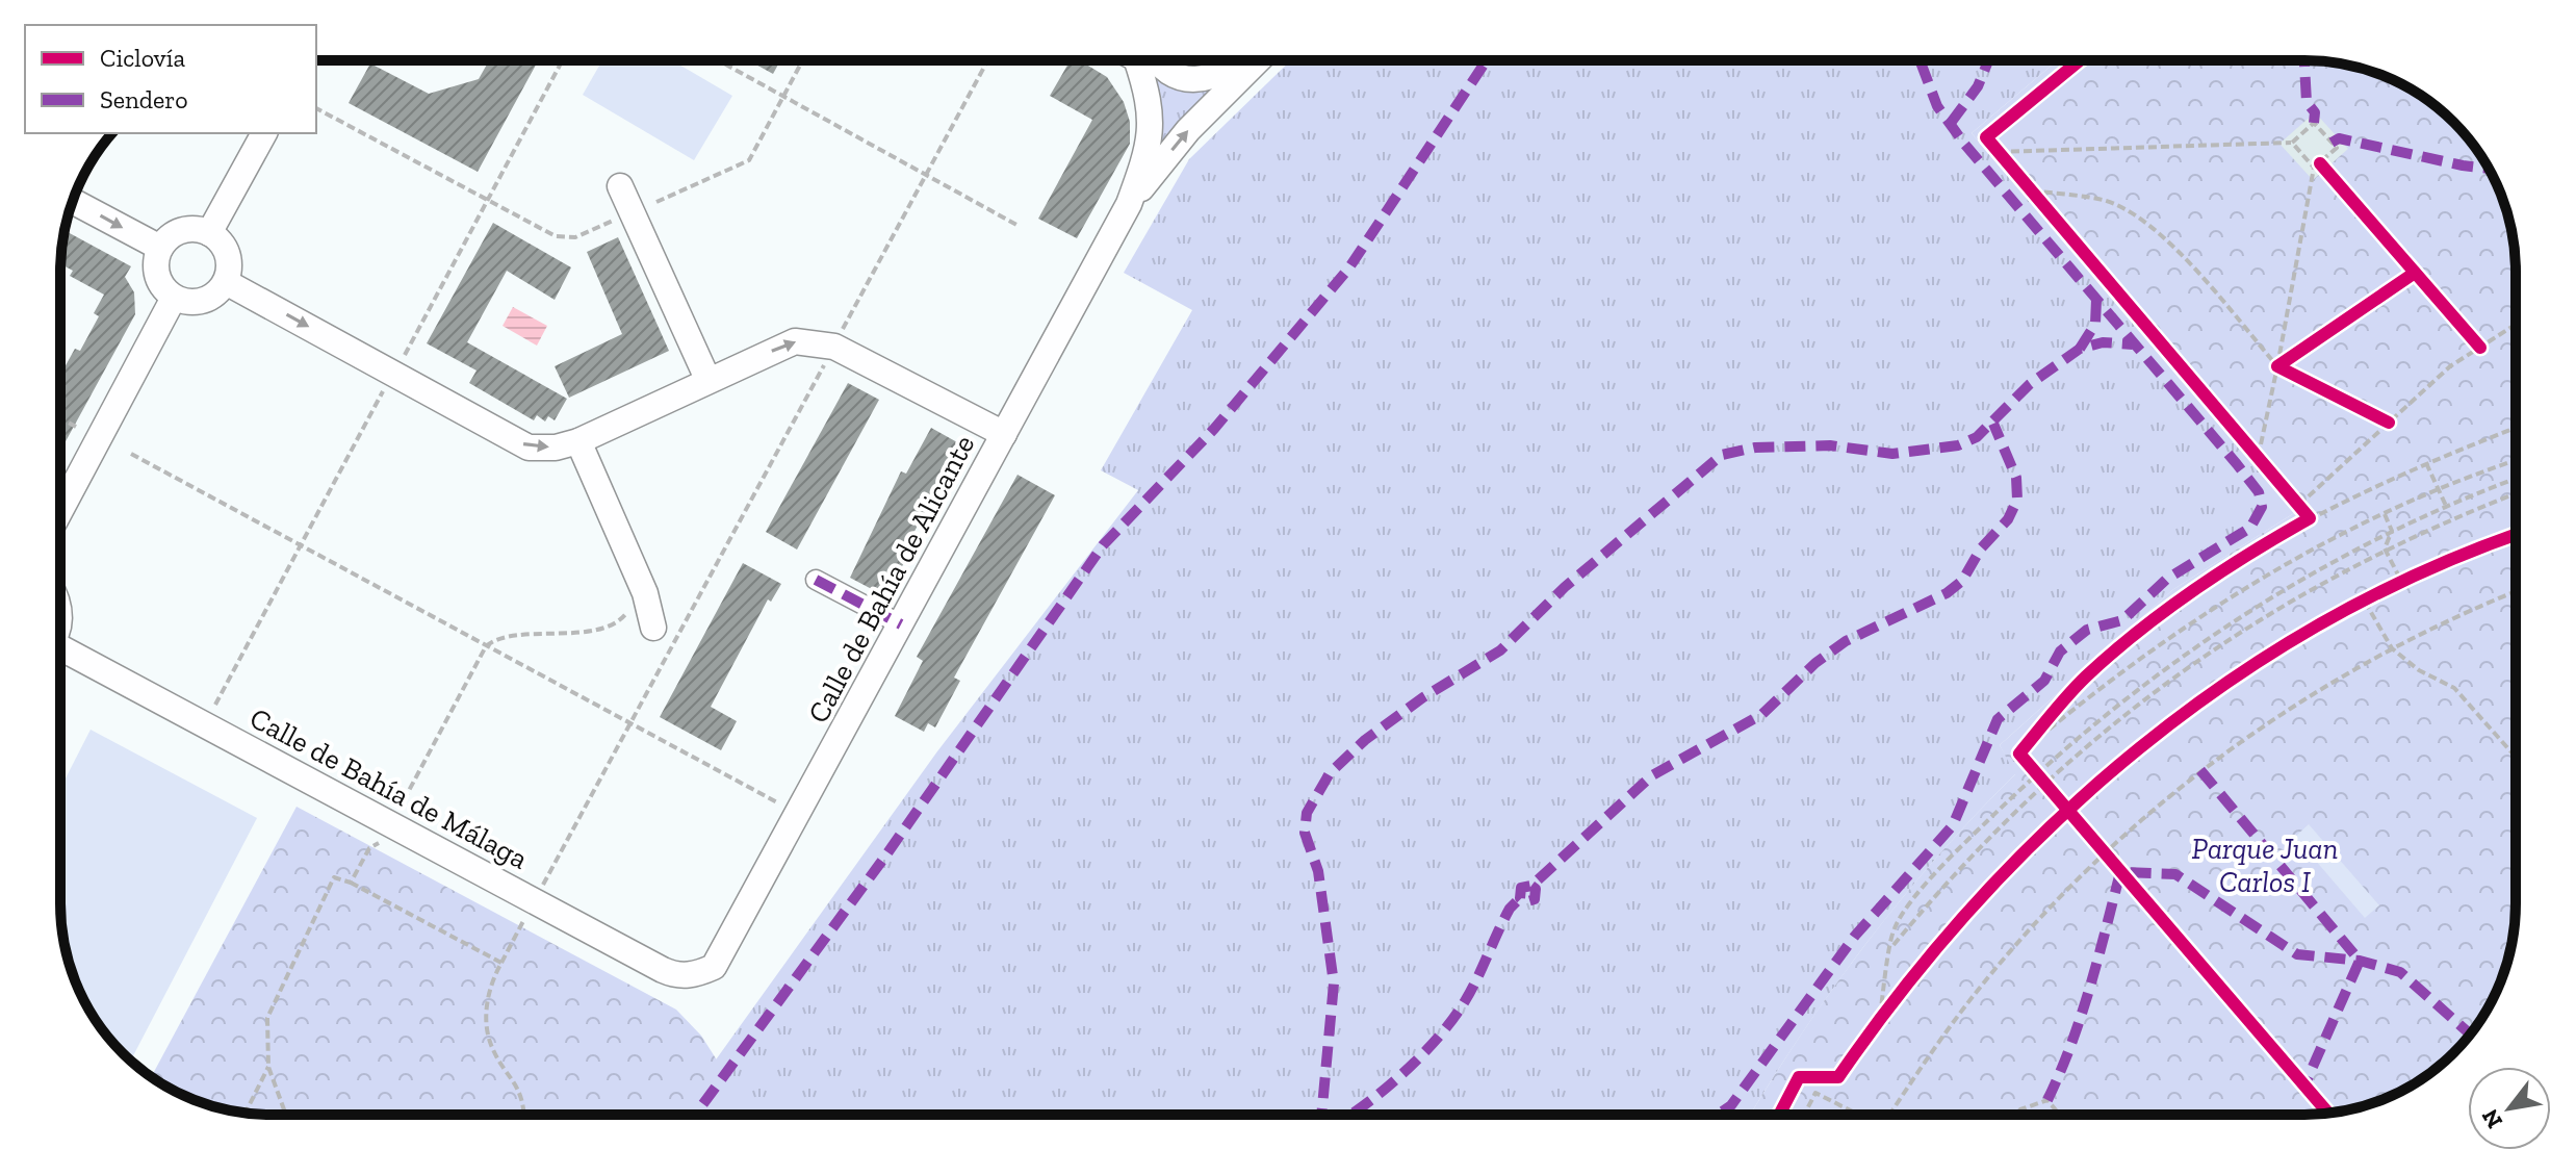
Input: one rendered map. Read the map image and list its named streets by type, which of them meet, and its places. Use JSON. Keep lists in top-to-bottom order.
{
  "streets": {
    "street": ["Calle de Bahía de Alicante", "Calle de Bahía de Málaga"]
  },
  "crossings": [
    ["Calle de Bahía de Alicante", "Calle de Bahía de Málaga"]
  ],
  "parks": ["Parque Juan Carlos I"],
  "legend": ["Ciclovía", "Sendero"],
  "north": "bottom left"
}
